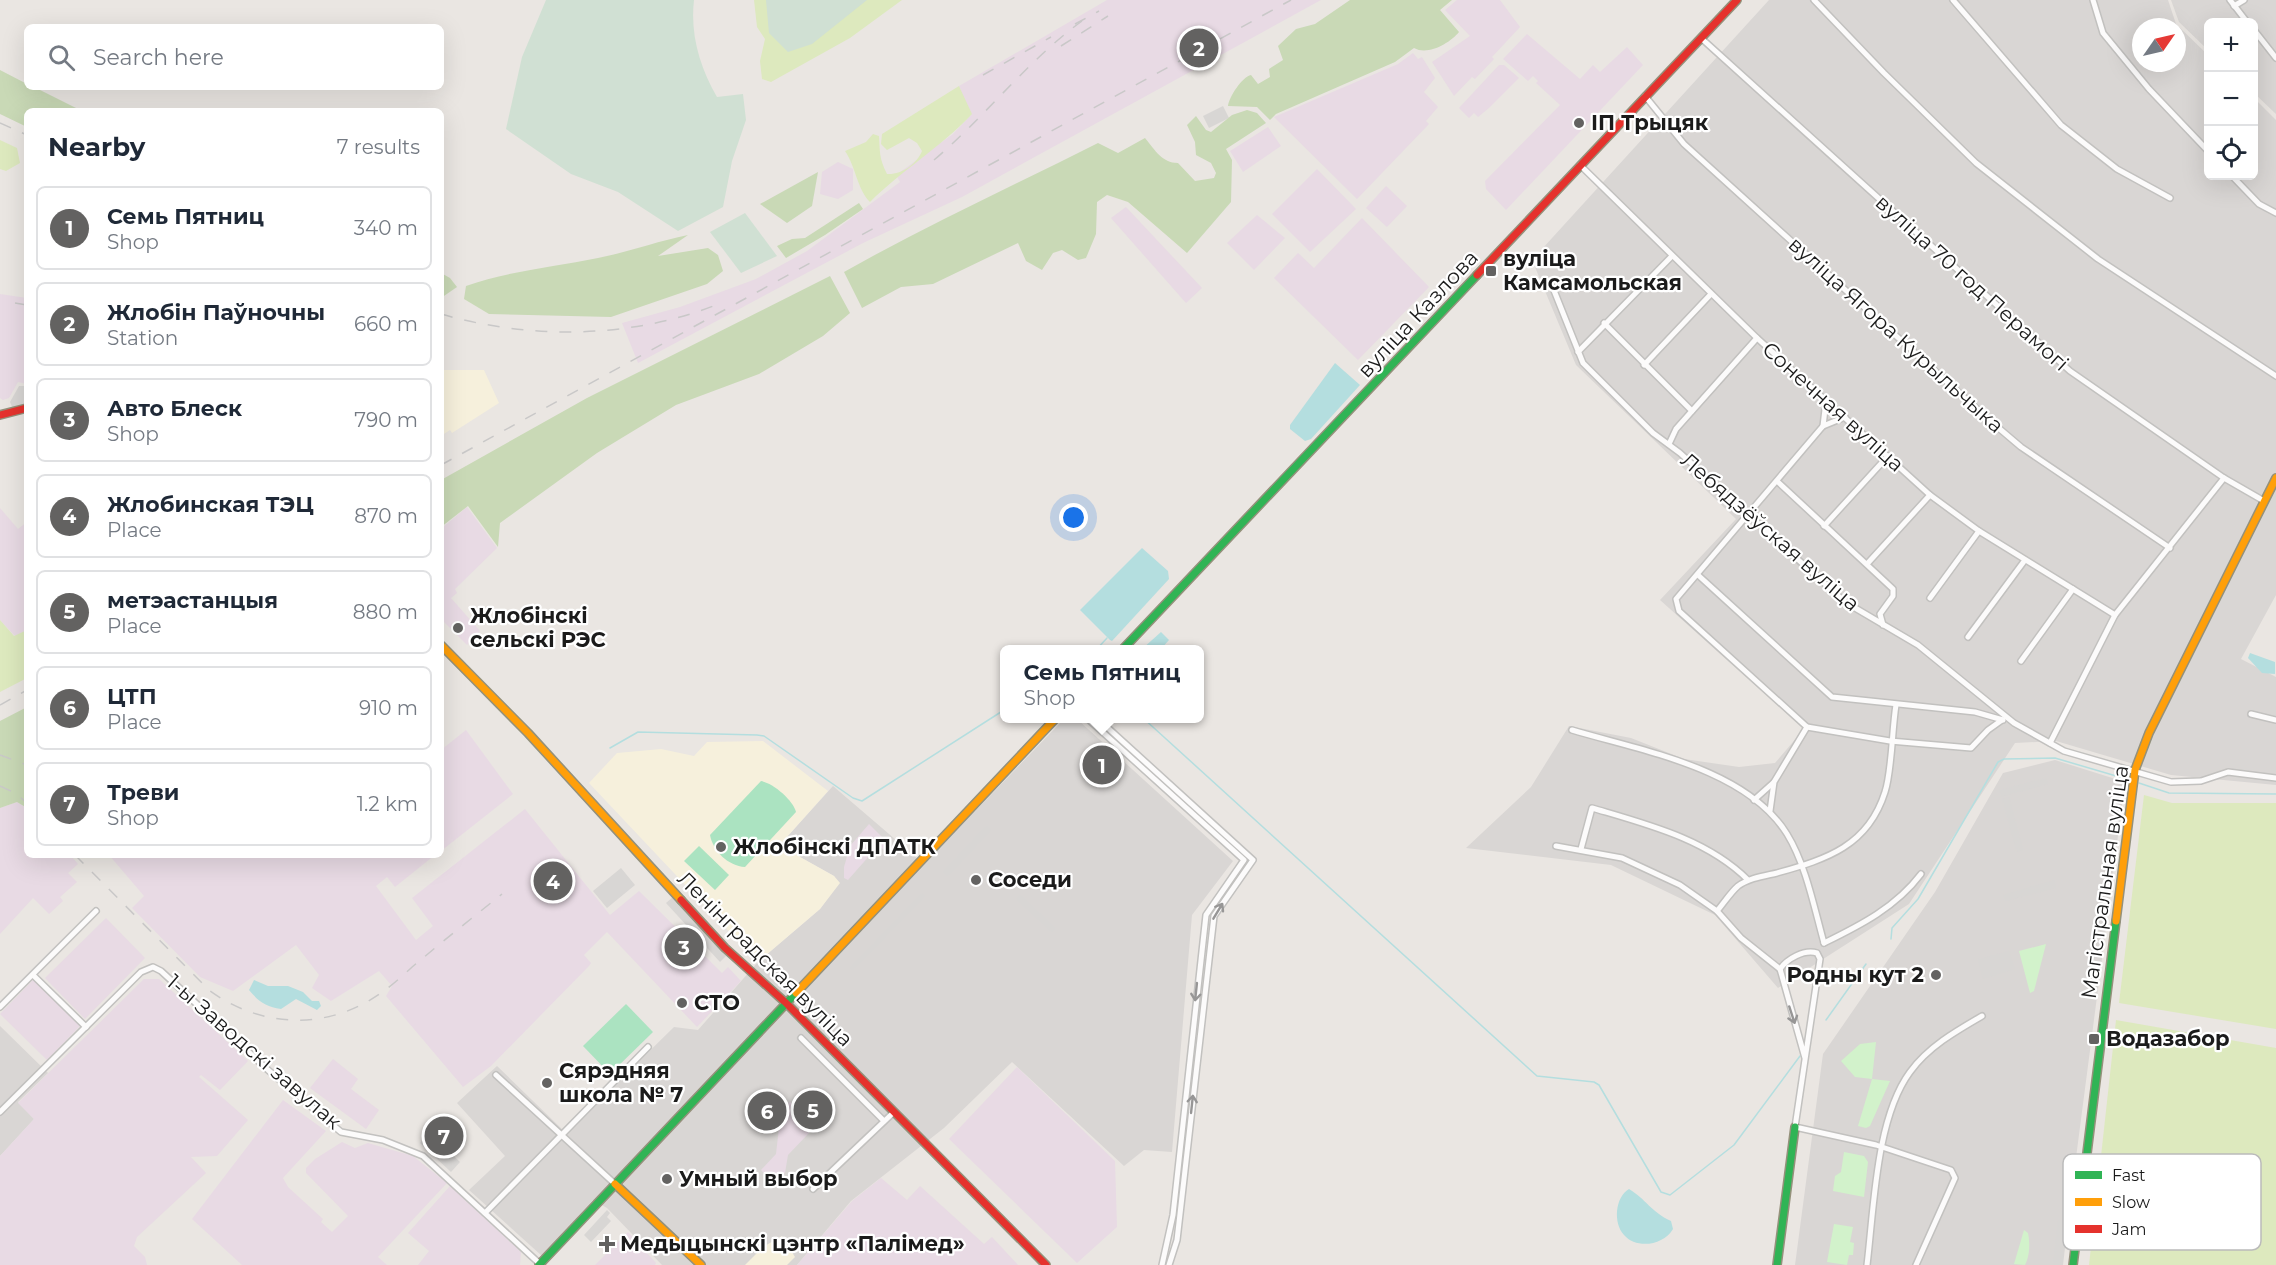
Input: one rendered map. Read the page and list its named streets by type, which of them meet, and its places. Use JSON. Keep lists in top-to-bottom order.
{
  "streets": {
    "main road": ["вуліца Казлова", "Магістральная вуліца", "Ленінградская вуліца"],
    "street": [
      "вуліца 70 год Перамогі",
      "вуліца Ягора Курыльчыка",
      "Сонечная вуліца",
      "Лебядзёўская вуліца",
      "1-ы Заводскі завулак"
    ]
  },
  "crossings": [
    ["вуліца 70 год Перамогі", "вуліца Казлова"],
    ["вуліца 70 год Перамогі", "Магістральная вуліца"],
    ["вуліца Казлова", "вуліца Ягора Курыльчыка"],
    ["вуліца Казлова", "Сонечная вуліца"],
    ["Лебядзёўская вуліца", "Магістральная вуліца"]
  ],
  "places": {
    "other": [
      "ІП Трыцяк",
      "Жлобінскі сельскі РЭС",
      "Жлобінскі ДПАТК",
      "Соседи",
      "Родны кут 2",
      "СТО",
      "Сярэдняя школа № 7",
      "Умный выбор"
    ],
    "transit": ["вуліца Камсамольская", "Водазабор"],
    "health": ["Медыцынскі цэнтр «Палімед»"]
  },
  "legend": ["Fast", "Slow", "Jam"],
  "north": "top right",
  "page": {
    "map_buttons": ["+", "−"],
    "search": "Search here",
    "pins": [
      "2",
      "1",
      "4",
      "3",
      "5",
      "6",
      "7"
    ],
    "heading": ["Nearby", "7 results"],
    "list": [
      {
        "mark": "1",
        "name": "Семь Пятниц",
        "note": "Shop",
        "value": "340 m"
      },
      {
        "mark": "2",
        "name": "Жлобін Паўночны",
        "note": "Station",
        "value": "660 m"
      },
      {
        "mark": "3",
        "name": "Авто Блеск",
        "note": "Shop",
        "value": "790 m"
      },
      {
        "mark": "4",
        "name": "Жлобинская ТЭЦ",
        "note": "Place",
        "value": "870 m"
      },
      {
        "mark": "5",
        "name": "метэастанцыя",
        "note": "Place",
        "value": "880 m"
      },
      {
        "mark": "6",
        "name": "ЦТП",
        "note": "Place",
        "value": "910 m"
      },
      {
        "mark": "7",
        "name": "Треви",
        "note": "Shop",
        "value": "1.2 km"
      }
    ],
    "popup": ["Семь Пятниц", "Shop"]
  }
}
